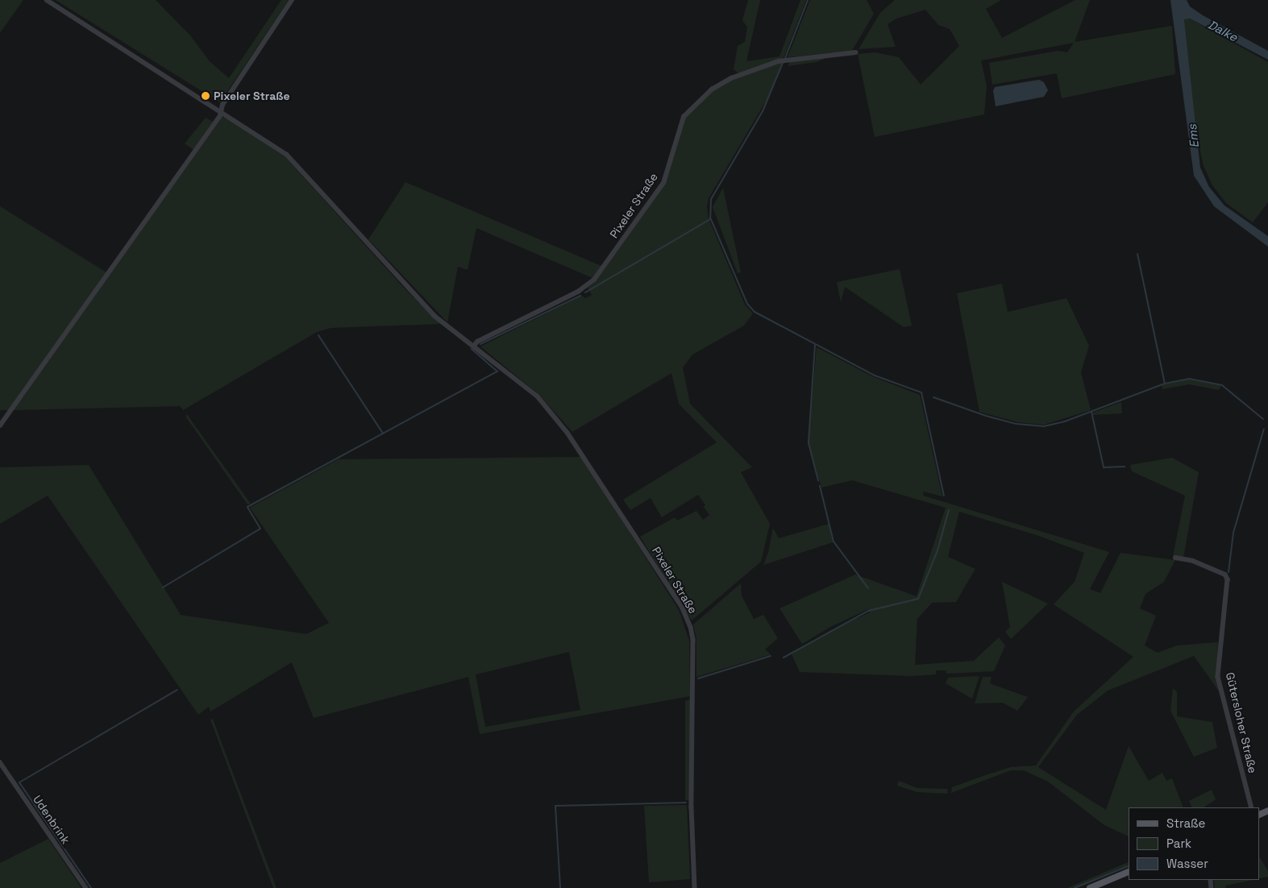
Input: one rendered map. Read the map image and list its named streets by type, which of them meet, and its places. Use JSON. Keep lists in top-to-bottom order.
{
  "streets": {
    "street": ["Pixeler Straße", "Gütersloher Straße", "Udenbrink"]
  },
  "water": ["Dalke", "Ems"],
  "places": ["Pixeler Straße"],
  "legend": ["Straße", "Park", "Wasser"]
}
